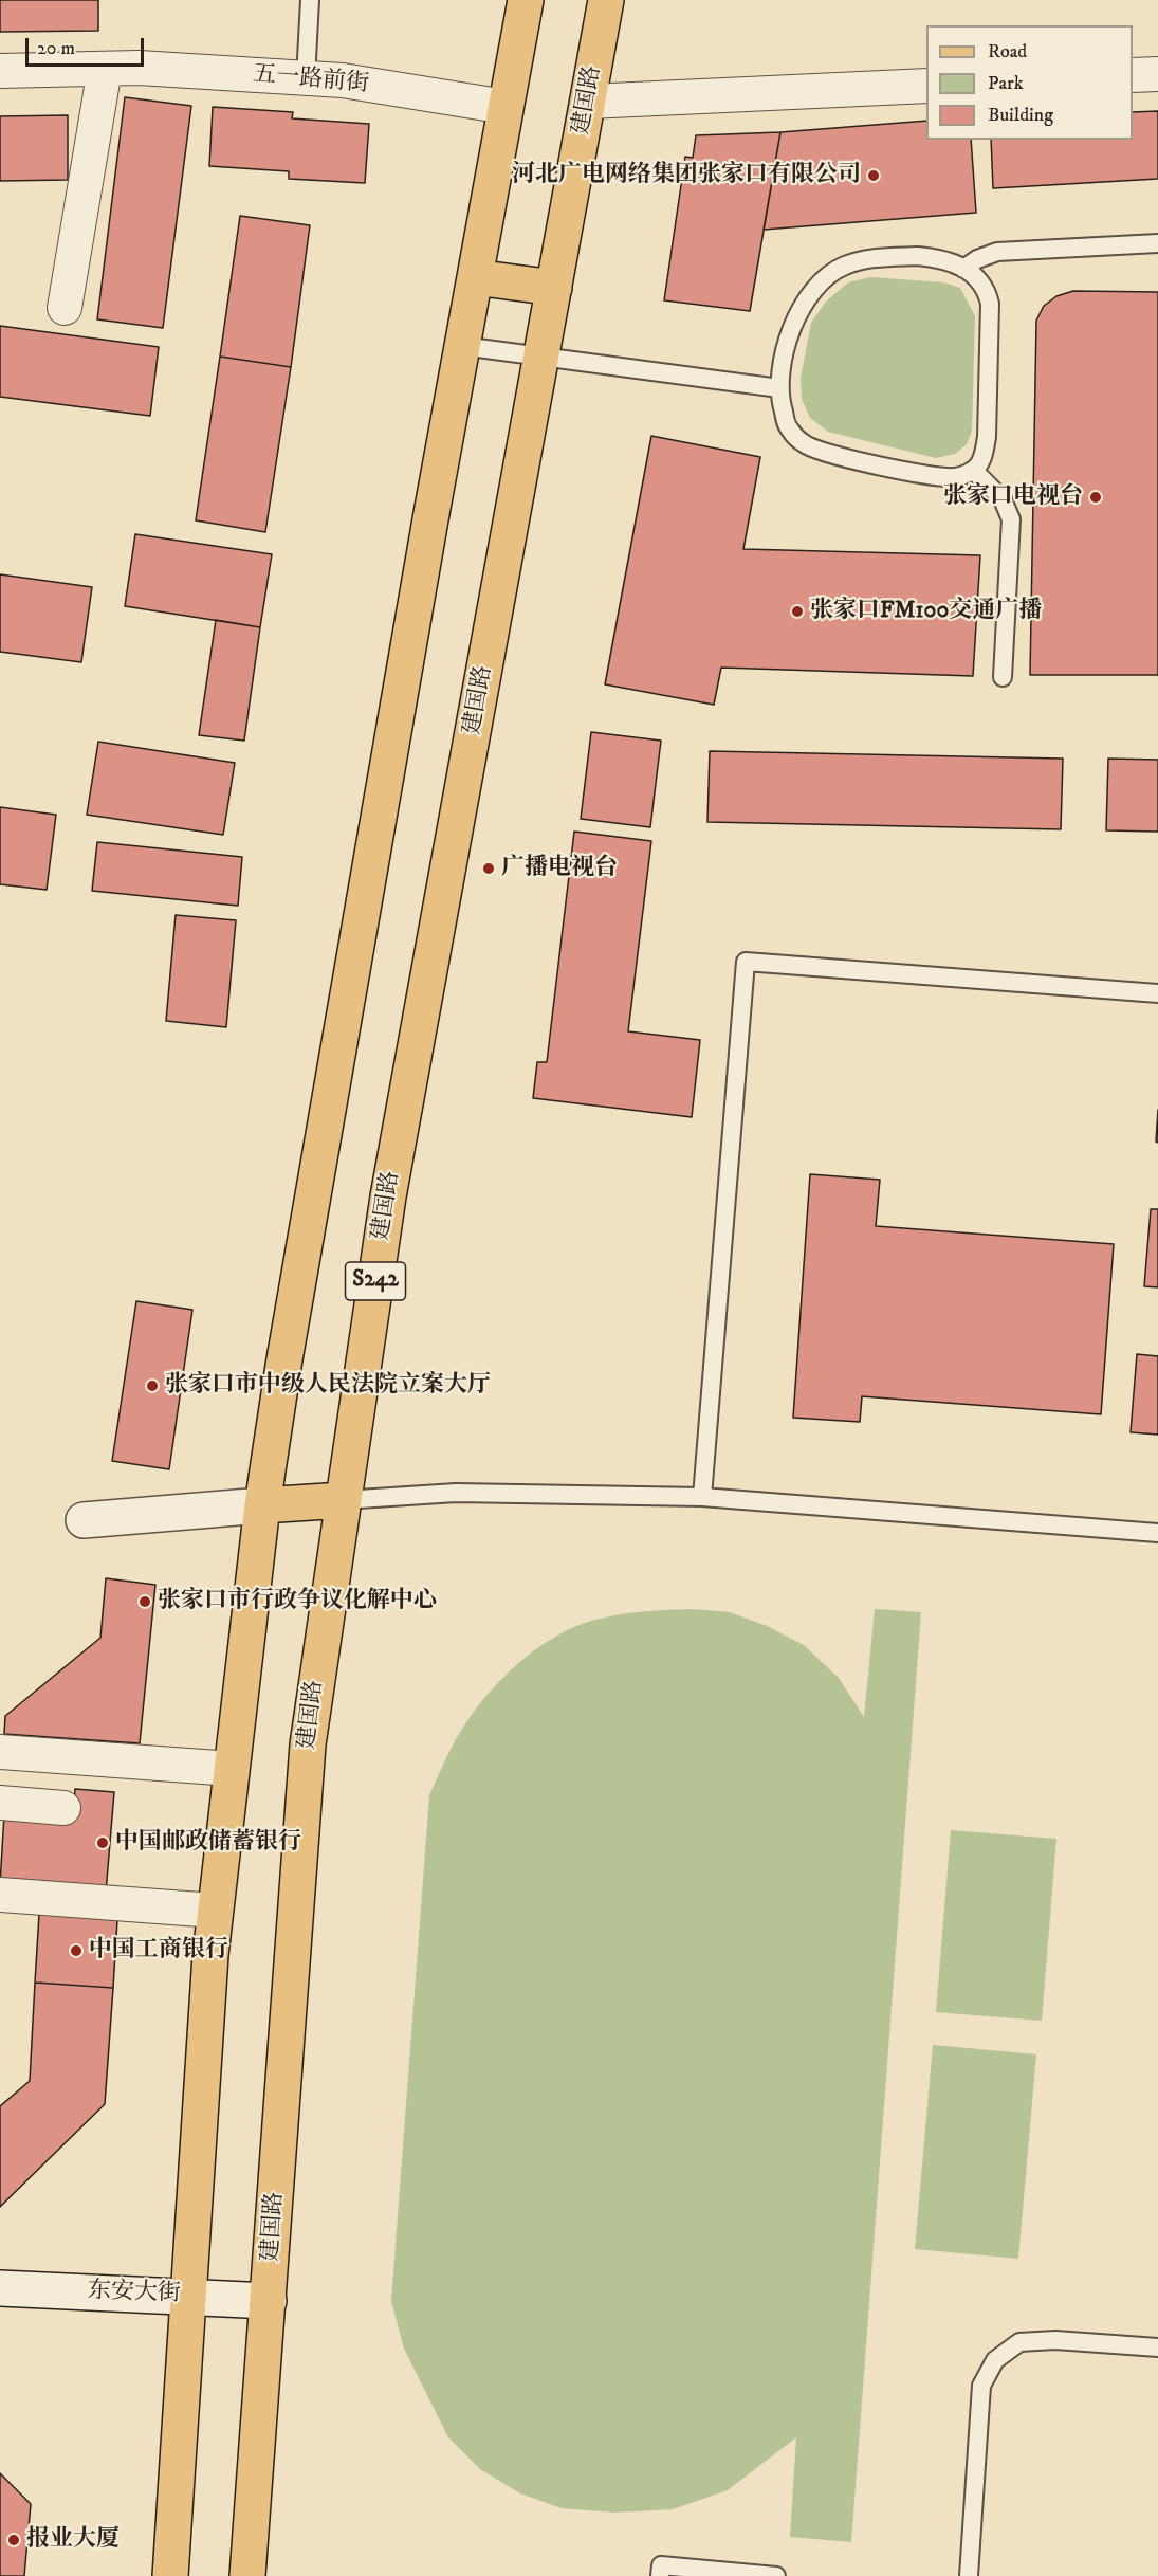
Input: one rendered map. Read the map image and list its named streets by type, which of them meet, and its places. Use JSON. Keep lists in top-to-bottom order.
{
  "streets": {
    "main road": ["建国路", "S242", "东安大街"],
    "street": ["五一路前街"]
  },
  "crossings": [
    ["建国路", "东安大街"]
  ],
  "places": [
    "河北广电网络集团张家口有限公司",
    "张家口电视台",
    "张家口FM100交通广播",
    "广播电视台",
    "张家口市中级人民法院立案大厅",
    "张家口市行政争议化解中心",
    "中国邮政储蓄银行",
    "中国工商银行",
    "报业大厦"
  ],
  "legend": ["Road", "Park", "Building"],
  "scale_bar": "20 m"
}
